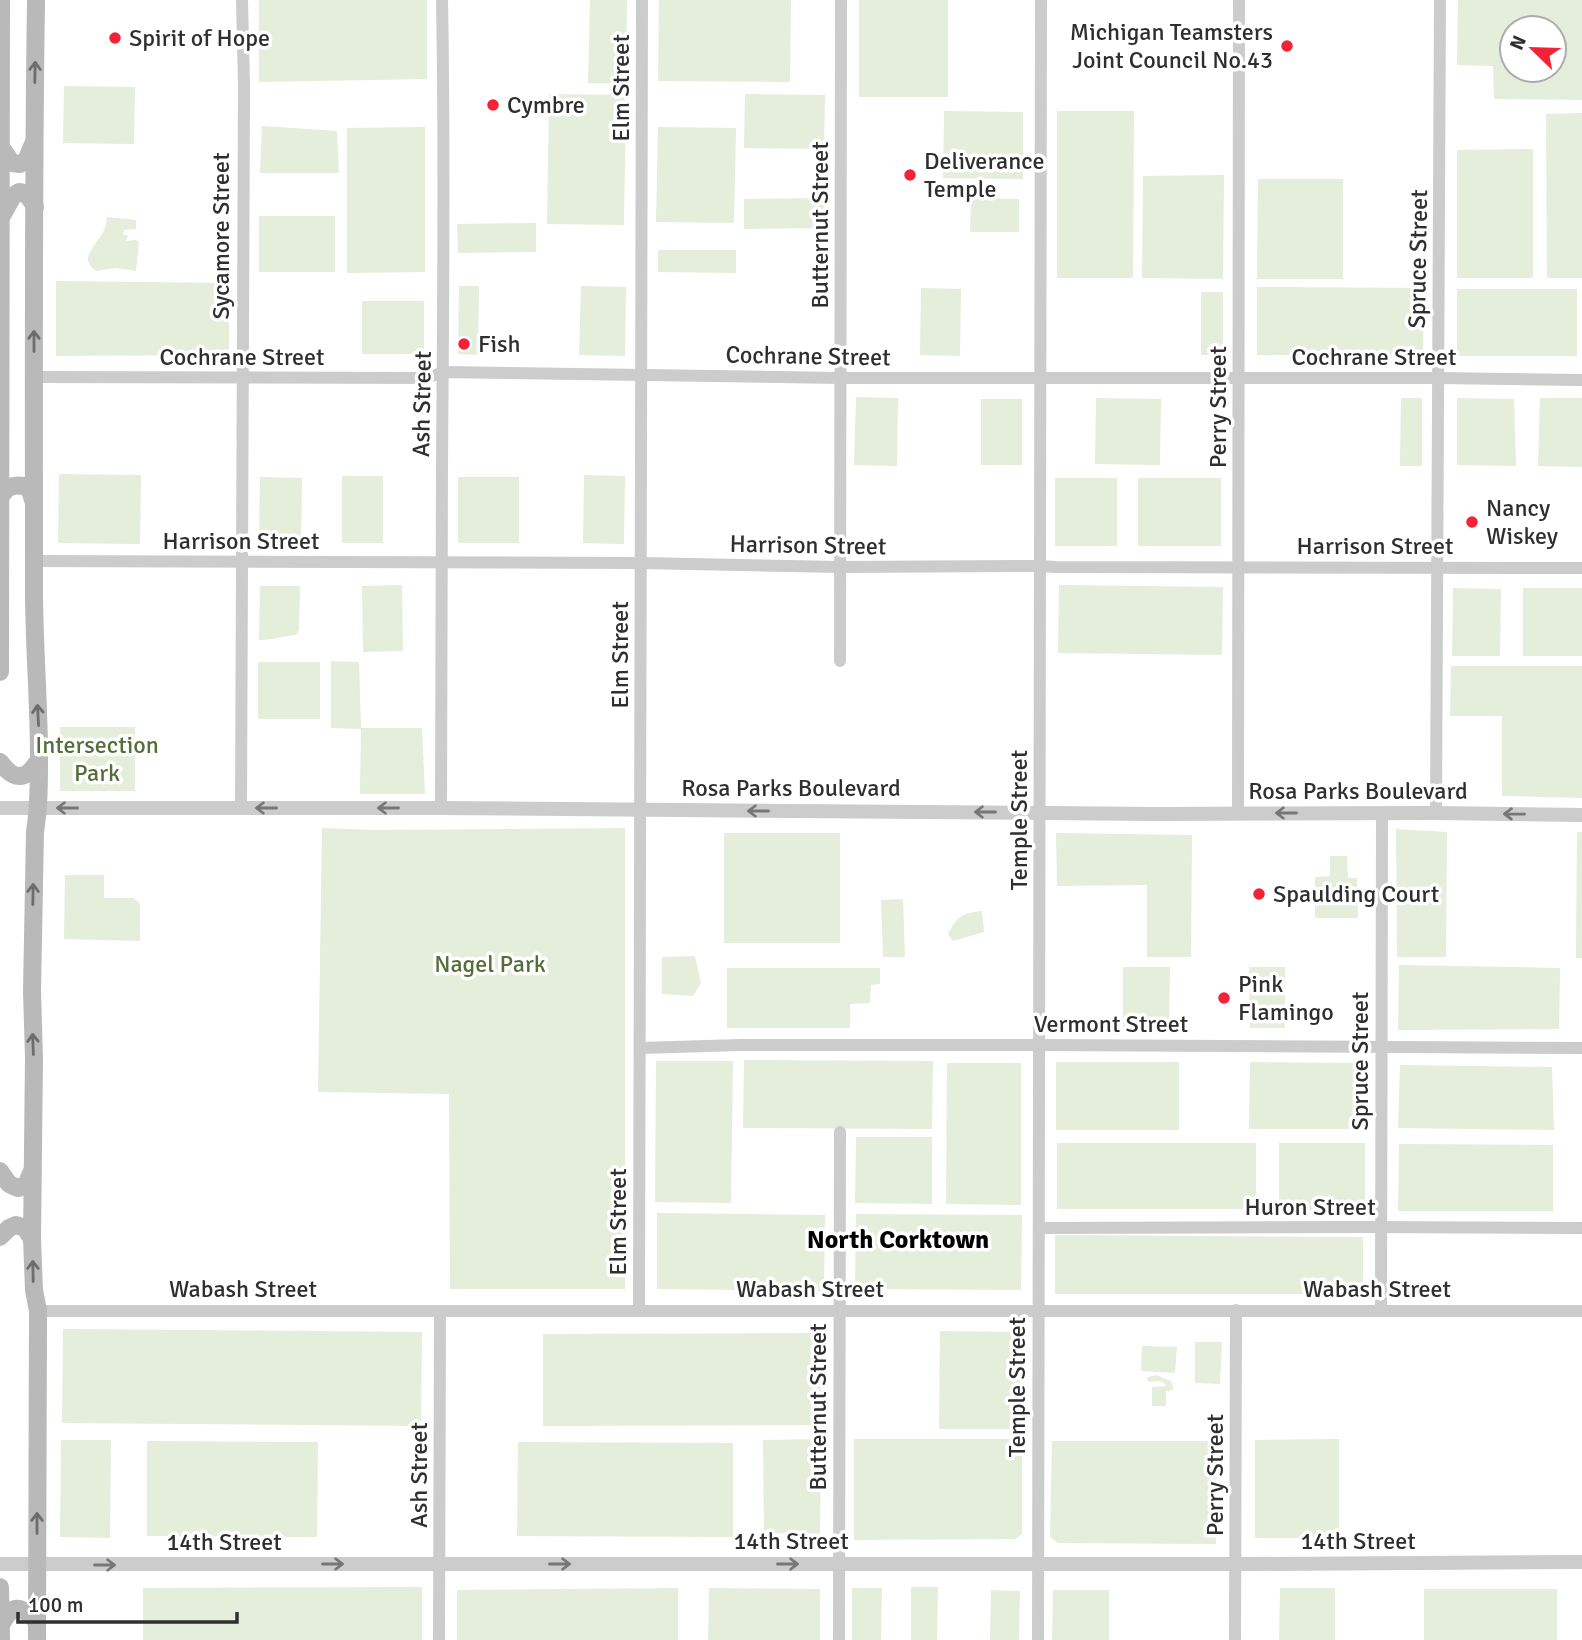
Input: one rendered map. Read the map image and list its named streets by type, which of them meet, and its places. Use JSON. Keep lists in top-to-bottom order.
{
  "streets": {
    "street": [
      "Elm Street",
      "Butternut Street",
      "Sycamore Street",
      "Spruce Street",
      "Cochrane Street",
      "Ash Street",
      "Perry Street",
      "Harrison Street",
      "Rosa Parks Boulevard",
      "Temple Street",
      "Vermont Street",
      "Huron Street",
      "Wabash Street",
      "14th Street"
    ]
  },
  "crossings": [
    ["Elm Street", "Cochrane Street"],
    ["Elm Street", "Harrison Street"],
    ["Elm Street", "Rosa Parks Boulevard"],
    ["Elm Street", "Vermont Street"],
    ["Elm Street", "Wabash Street"],
    ["Butternut Street", "Cochrane Street"],
    ["Butternut Street", "Harrison Street"],
    ["Butternut Street", "Wabash Street"],
    ["Butternut Street", "14th Street"],
    ["Sycamore Street", "Cochrane Street"],
    ["Sycamore Street", "Harrison Street"],
    ["Sycamore Street", "Rosa Parks Boulevard"],
    ["Spruce Street", "Cochrane Street"],
    ["Spruce Street", "Harrison Street"],
    ["Spruce Street", "Rosa Parks Boulevard"],
    ["Spruce Street", "Vermont Street"],
    ["Spruce Street", "Huron Street"],
    ["Spruce Street", "Wabash Street"],
    ["Cochrane Street", "Ash Street"],
    ["Cochrane Street", "Perry Street"],
    ["Cochrane Street", "Temple Street"],
    ["Ash Street", "Harrison Street"],
    ["Ash Street", "Rosa Parks Boulevard"],
    ["Ash Street", "Wabash Street"],
    ["Ash Street", "14th Street"],
    ["Perry Street", "Harrison Street"],
    ["Perry Street", "Rosa Parks Boulevard"],
    ["Perry Street", "Wabash Street"],
    ["Perry Street", "14th Street"],
    ["Harrison Street", "Temple Street"],
    ["Rosa Parks Boulevard", "Temple Street"],
    ["Temple Street", "Vermont Street"],
    ["Temple Street", "Huron Street"],
    ["Temple Street", "Wabash Street"],
    ["Temple Street", "14th Street"]
  ],
  "one_way": ["Rosa Parks Boulevard", "14th Street"],
  "districts": ["North Corktown"],
  "parks": ["Intersection Park", "Nagel Park"],
  "places": [
    "Spirit of Hope",
    "Michigan Teamsters Joint Council No.43",
    "Cymbre",
    "Deliverance Temple",
    "Fish",
    "Nancy Wiskey",
    "Spaulding Court",
    "Pink Flamingo"
  ],
  "scale_bar": "100 m",
  "north": "top left"
}
